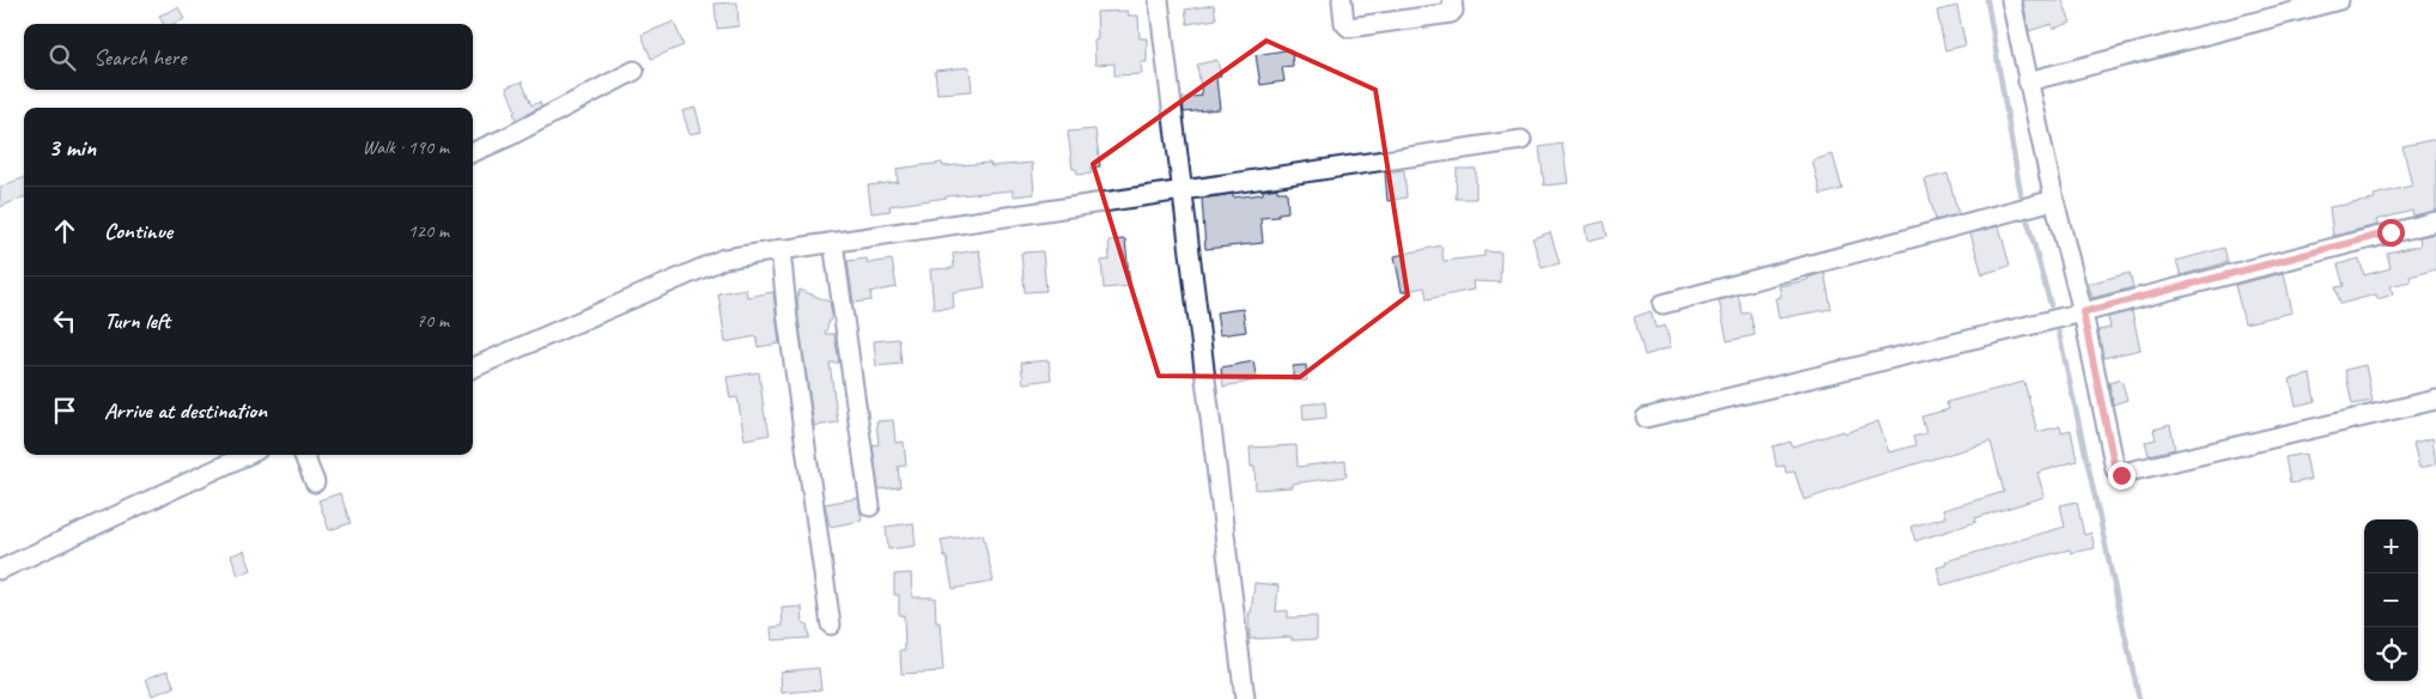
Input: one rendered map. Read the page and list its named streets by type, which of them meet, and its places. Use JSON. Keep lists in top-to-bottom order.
{
  "page": {
    "search": "Search here",
    "heading": ["3 min", "Walk · 190 m"],
    "list": [
      ["Continue", "120 m"],
      ["Turn left", "70 m"],
      "Arrive at destination"
    ],
    "map_buttons": ["+", "−"]
  }
}
